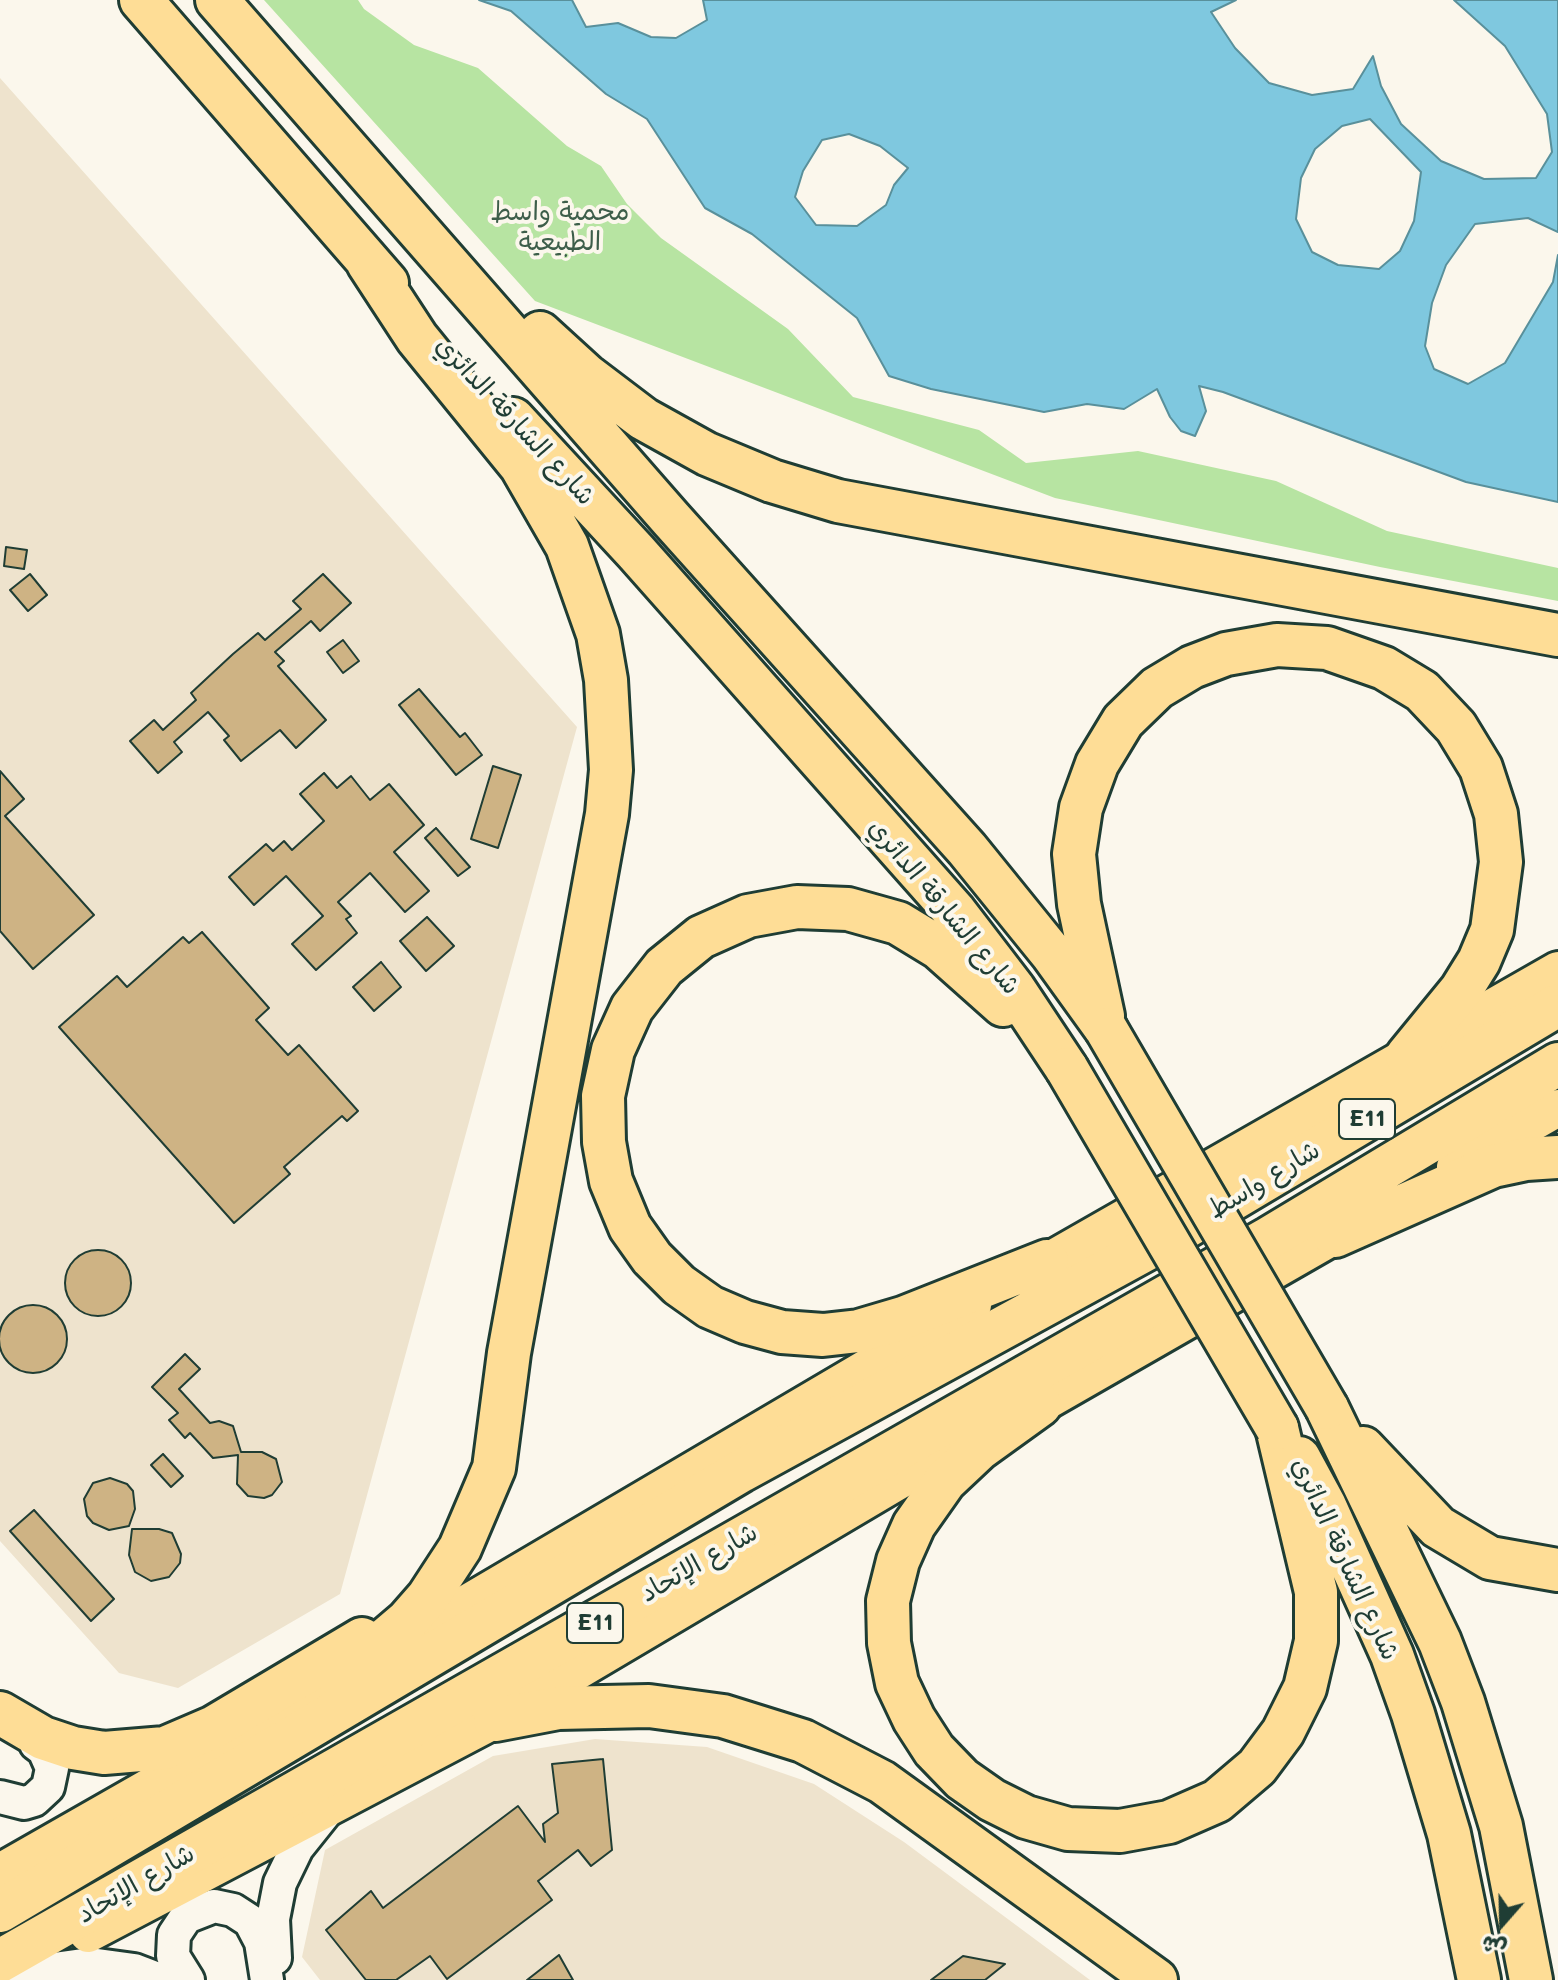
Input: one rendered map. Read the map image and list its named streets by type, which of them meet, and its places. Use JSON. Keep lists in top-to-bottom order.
{
  "streets": {
    "highway": [
      "شارع الشارقة الدائري",
      "E11",
      "شارع واسط",
      "شارع الإتحاد"
    ]
  },
  "crossings": [
    ["شارع واسط", "شارع الإتحاد"]
  ],
  "parks": ["محمية واسط الطبيعية"],
  "north": "bottom"
}
